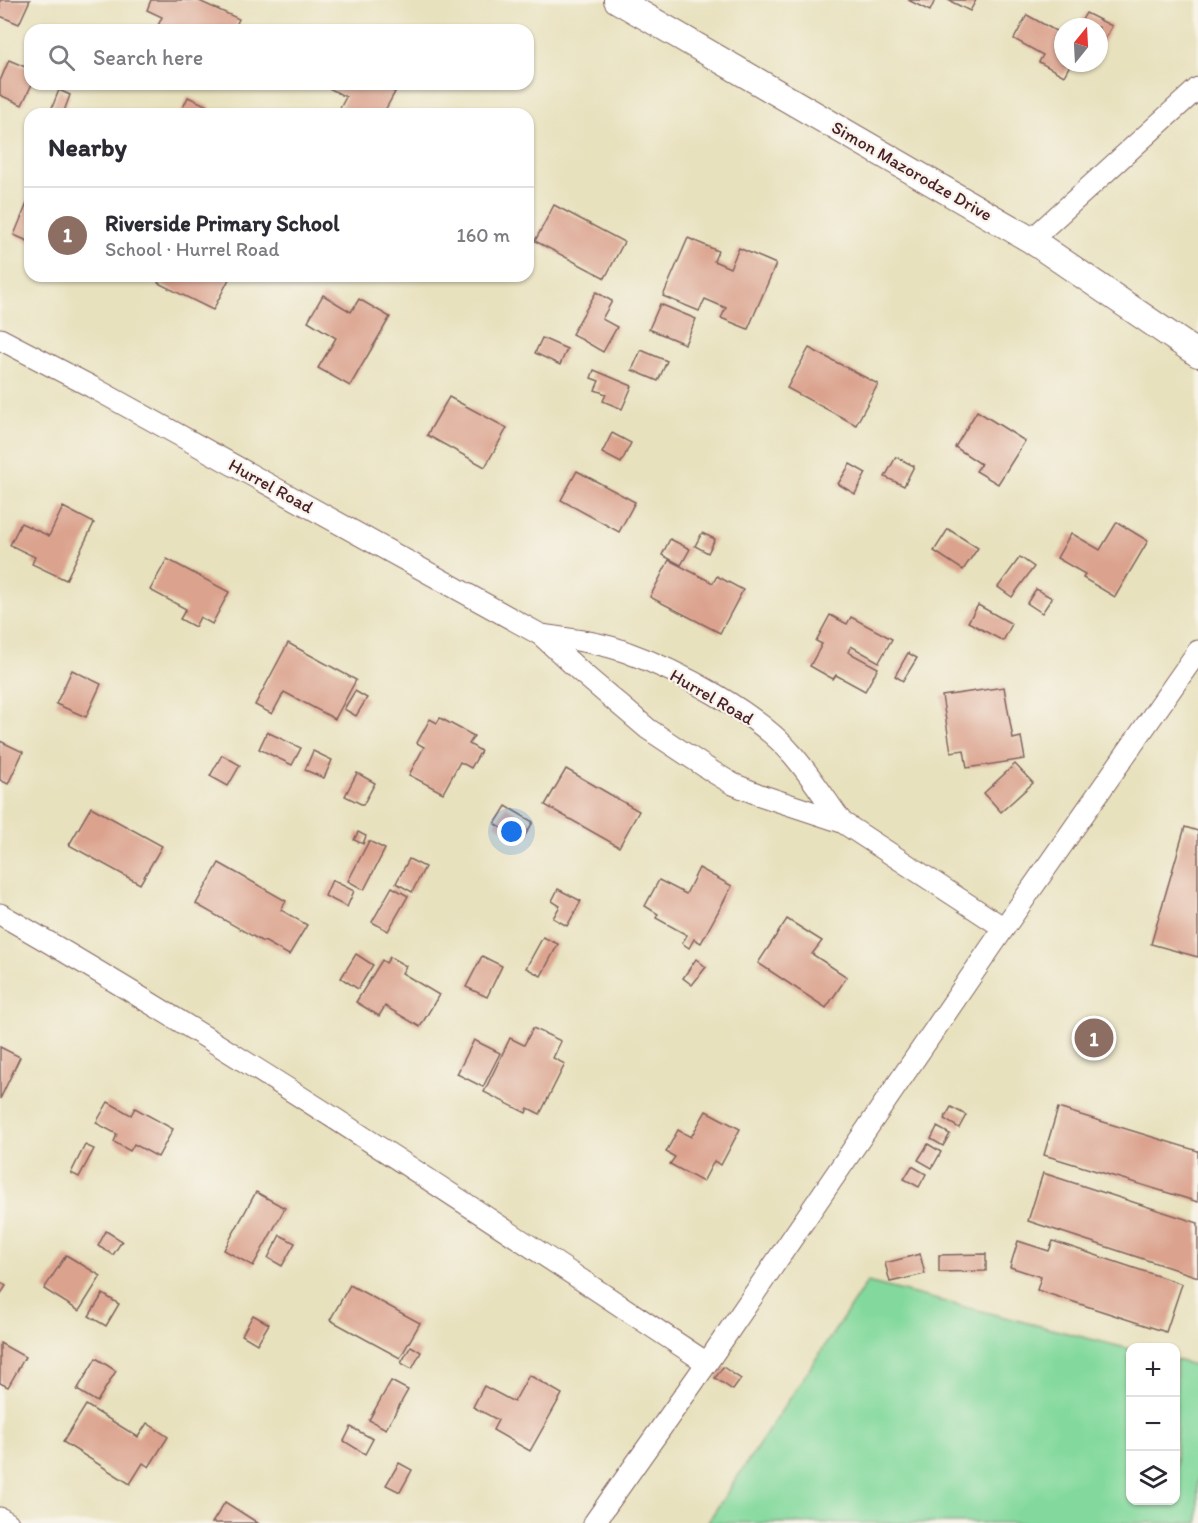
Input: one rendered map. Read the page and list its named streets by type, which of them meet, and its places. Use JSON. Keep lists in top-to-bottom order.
{
  "streets": {
    "street": ["Simon Mazorodze Drive", "Hurrel Road"]
  },
  "north": "top",
  "page": {
    "search": "Search here",
    "heading": "Nearby",
    "list": [
      {
        "mark": "1",
        "name": "Riverside Primary School",
        "note": "School · Hurrel Road",
        "value": "160 m"
      }
    ],
    "pins": "1",
    "map_buttons": ["+", "−"]
  }
}
